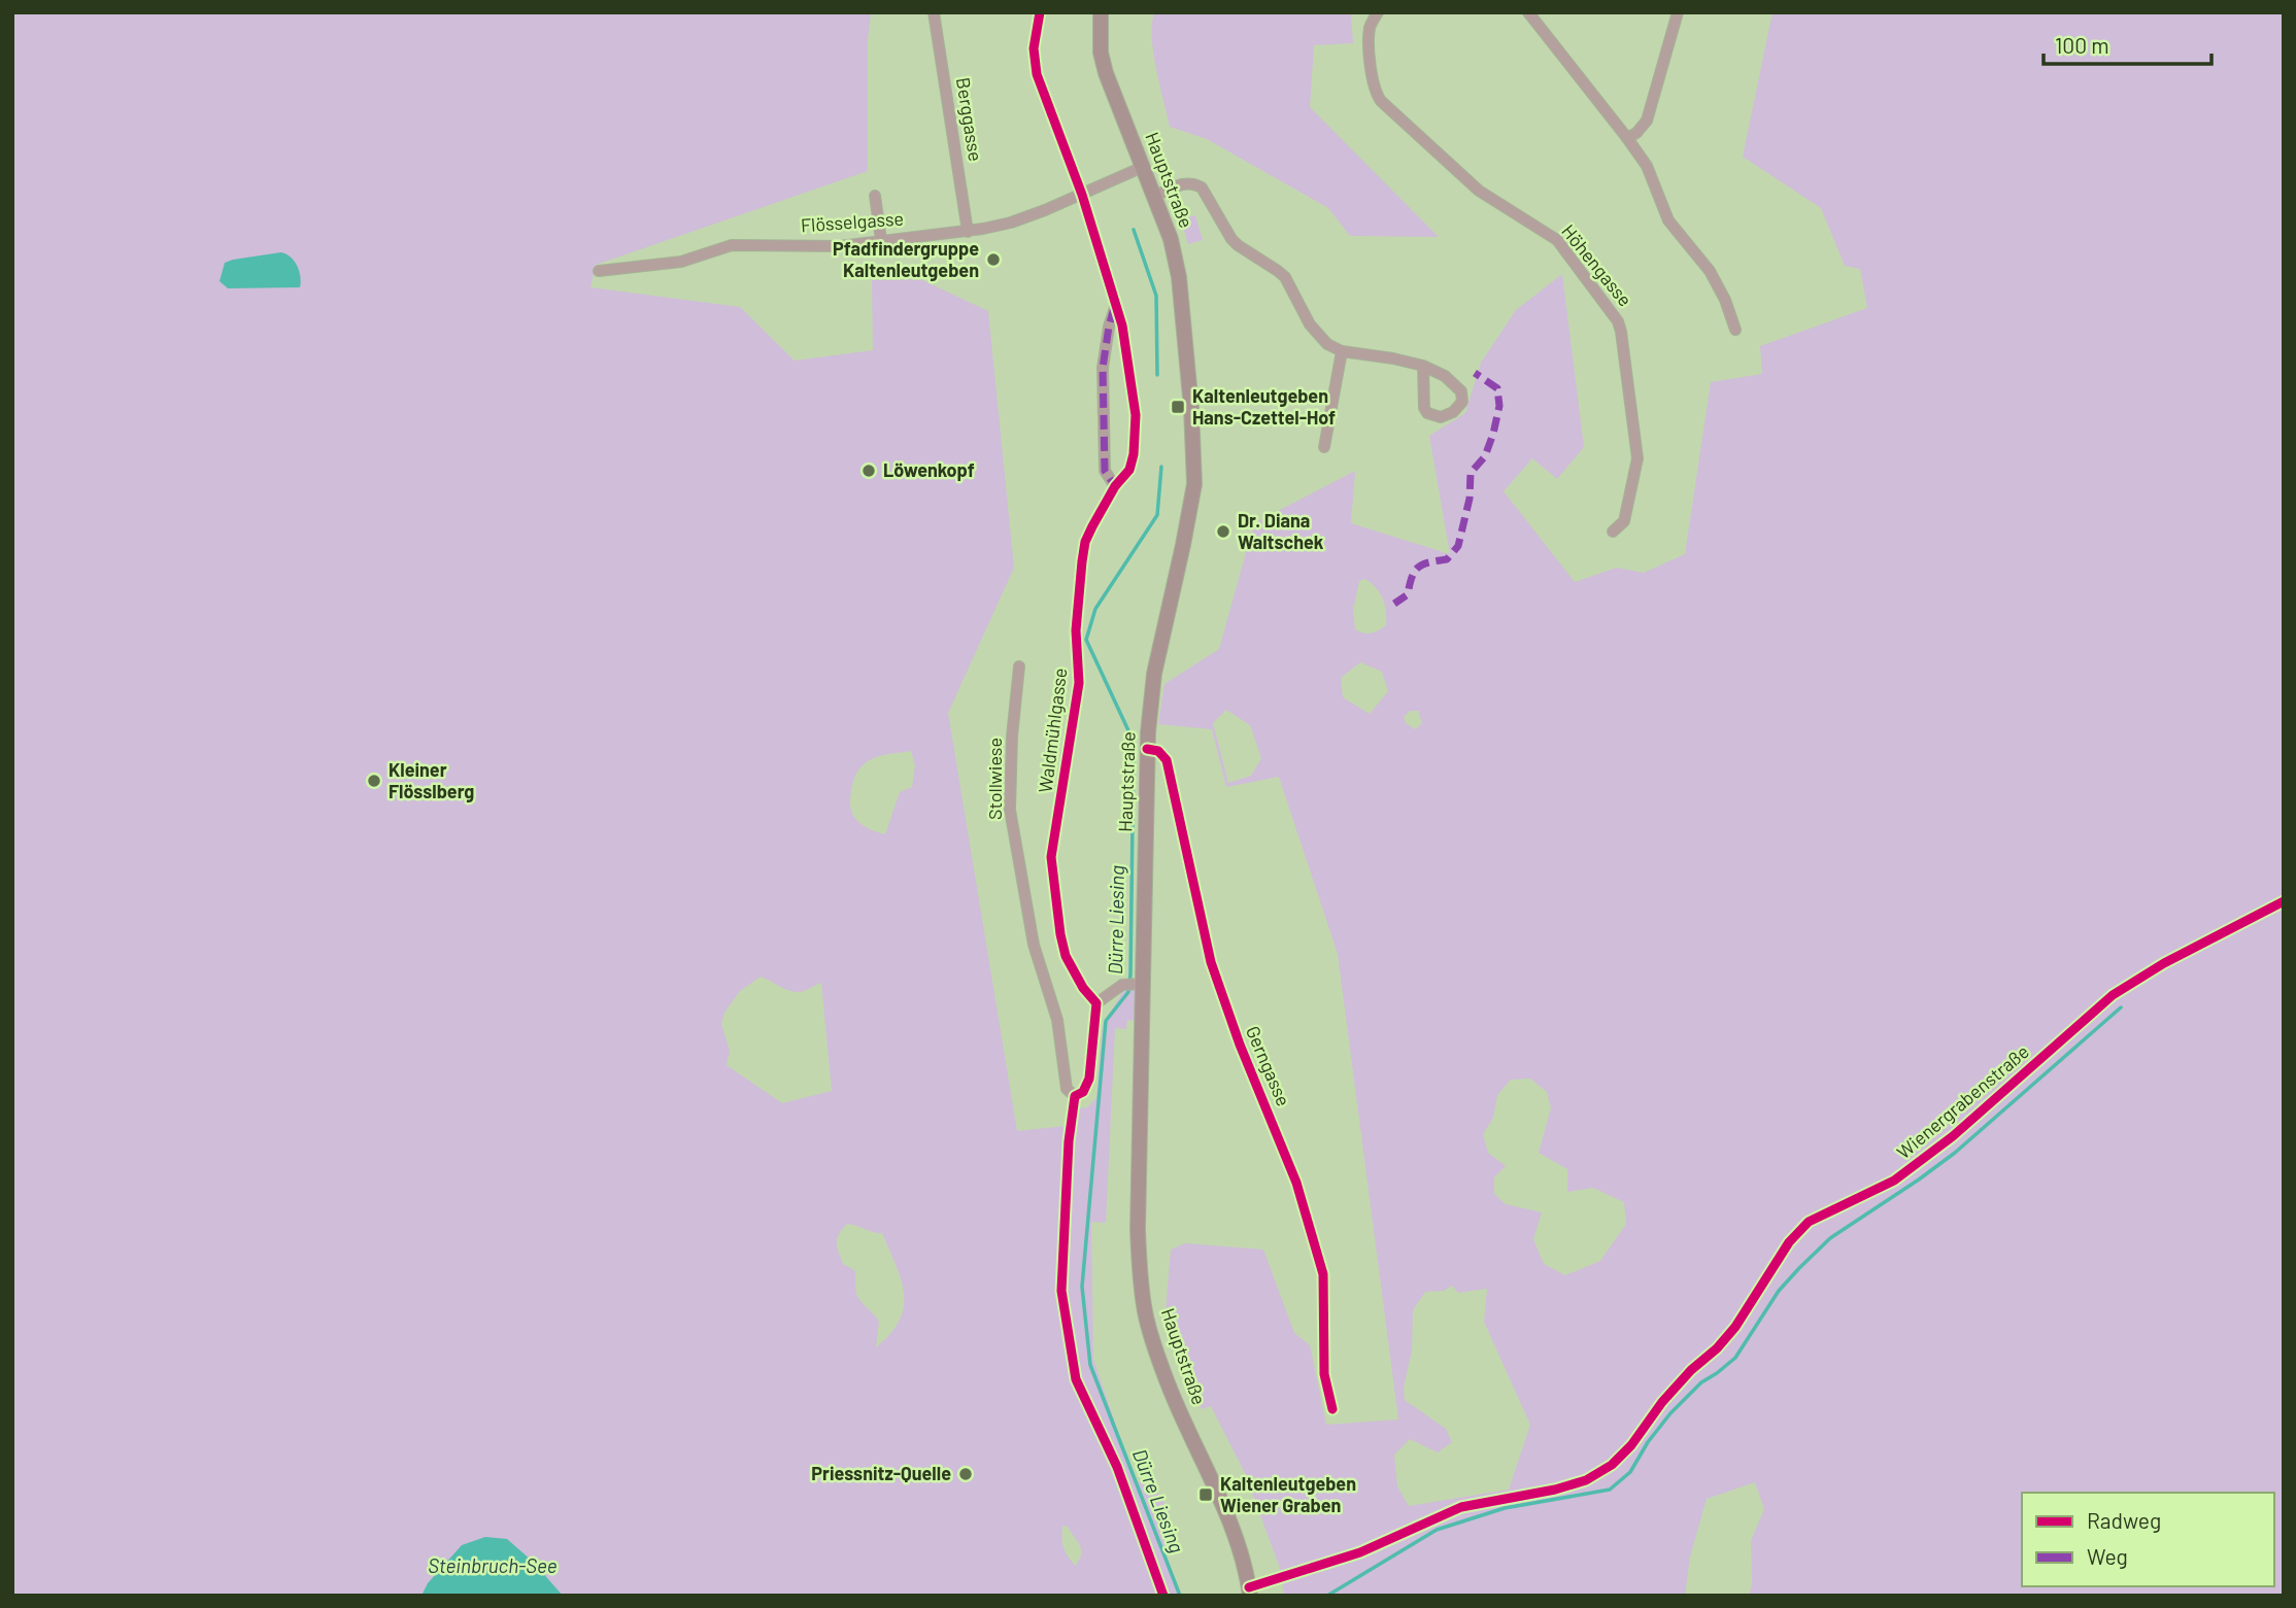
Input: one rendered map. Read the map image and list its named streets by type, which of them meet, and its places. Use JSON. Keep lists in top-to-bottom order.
{
  "streets": {
    "main road": ["Hauptstraße"],
    "street": [
      "Berggasse",
      "Flösselgasse",
      "Höhengasse",
      "Waldmühlgasse",
      "Stollwiese",
      "Gerngasse",
      "Wienergrabenstraße"
    ]
  },
  "crossings": [
    ["Berggasse", "Flösselgasse"],
    ["Hauptstraße", "Flösselgasse"],
    ["Hauptstraße", "Gerngasse"],
    ["Hauptstraße", "Wienergrabenstraße"],
    ["Flösselgasse", "Waldmühlgasse"],
    ["Waldmühlgasse", "Stollwiese"]
  ],
  "water": ["Dürre Liesing", "Steinbruch-See"],
  "places": {
    "other": [
      "Pfadfindergruppe Kaltenleutgeben",
      "Löwenkopf",
      "Dr. Diana Waltschek",
      "Kleiner Flösslberg",
      "Priessnitz-Quelle"
    ],
    "transit": ["Kaltenleutgeben Hans-Czettel-Hof", "Kaltenleutgeben Wiener Graben"]
  },
  "legend": ["Radweg", "Weg"],
  "scale_bar": "100 m"
}
